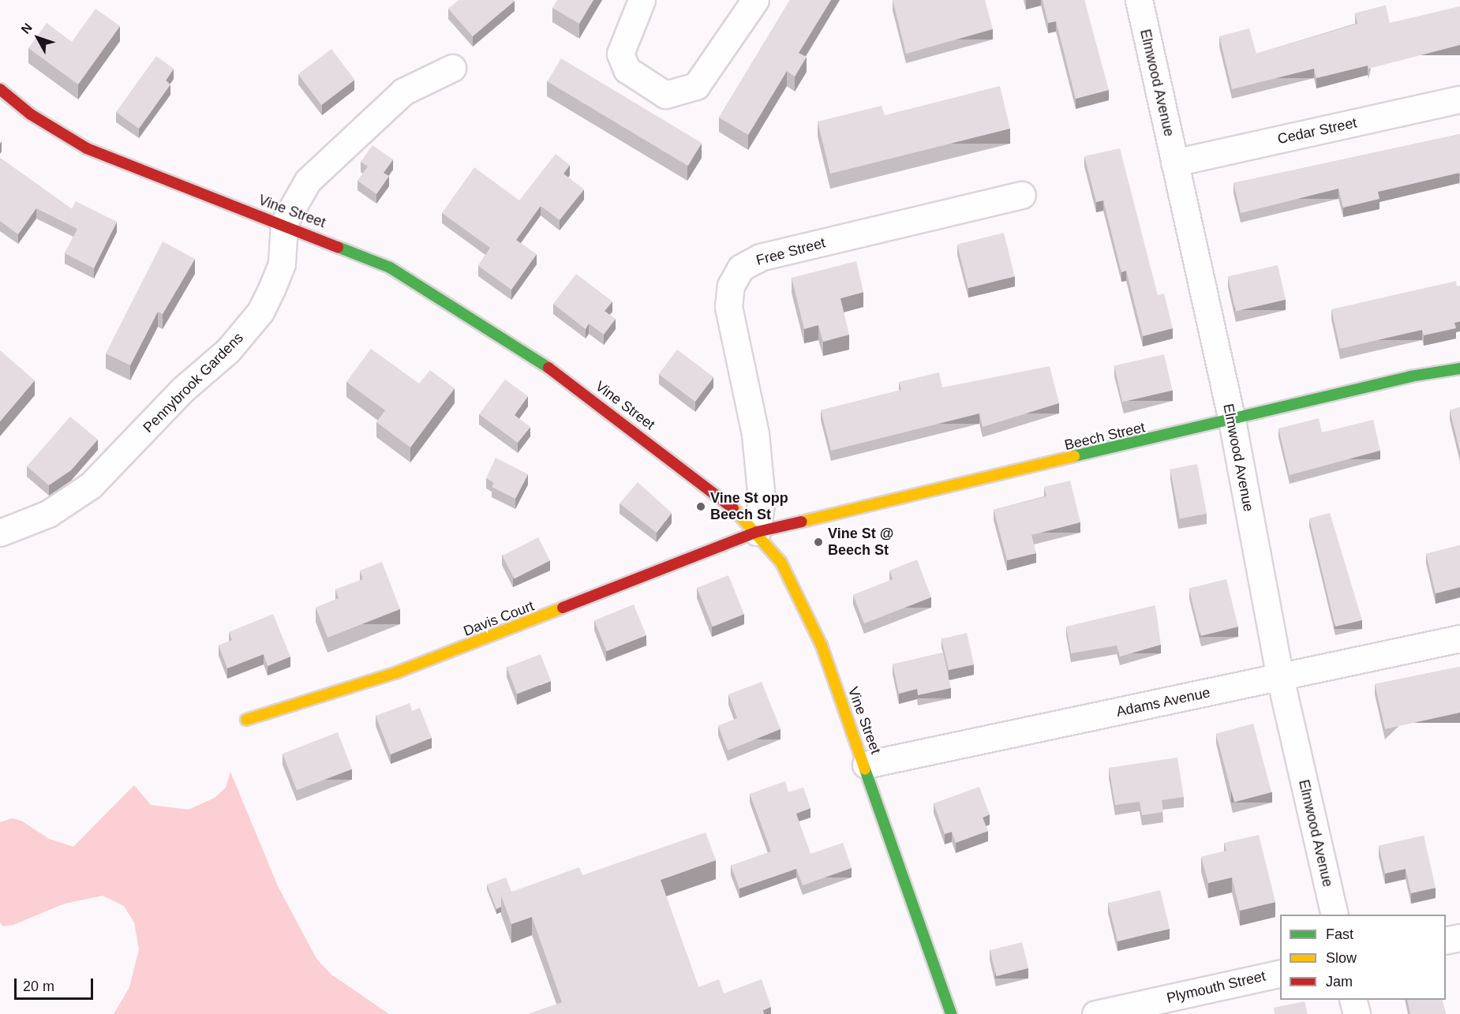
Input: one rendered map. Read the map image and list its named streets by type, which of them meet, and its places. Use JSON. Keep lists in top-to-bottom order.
{
  "streets": {
    "street": [
      "Elmwood Avenue",
      "Cedar Street",
      "Vine Street",
      "Free Street",
      "Pennybrook Gardens",
      "Beech Street",
      "Davis Court",
      "Adams Avenue",
      "Plymouth Street"
    ]
  },
  "crossings": [
    ["Elmwood Avenue", "Cedar Street"],
    ["Elmwood Avenue", "Beech Street"],
    ["Elmwood Avenue", "Adams Avenue"],
    ["Vine Street", "Free Street"],
    ["Vine Street", "Pennybrook Gardens"],
    ["Vine Street", "Beech Street"],
    ["Vine Street", "Davis Court"],
    ["Vine Street", "Adams Avenue"],
    ["Free Street", "Beech Street"],
    ["Free Street", "Davis Court"],
    ["Beech Street", "Davis Court"]
  ],
  "places": ["Vine St opp Beech St", "Vine St @ Beech St"],
  "legend": ["Fast", "Slow", "Jam"],
  "scale_bar": "20 m",
  "north": "top left"
}
